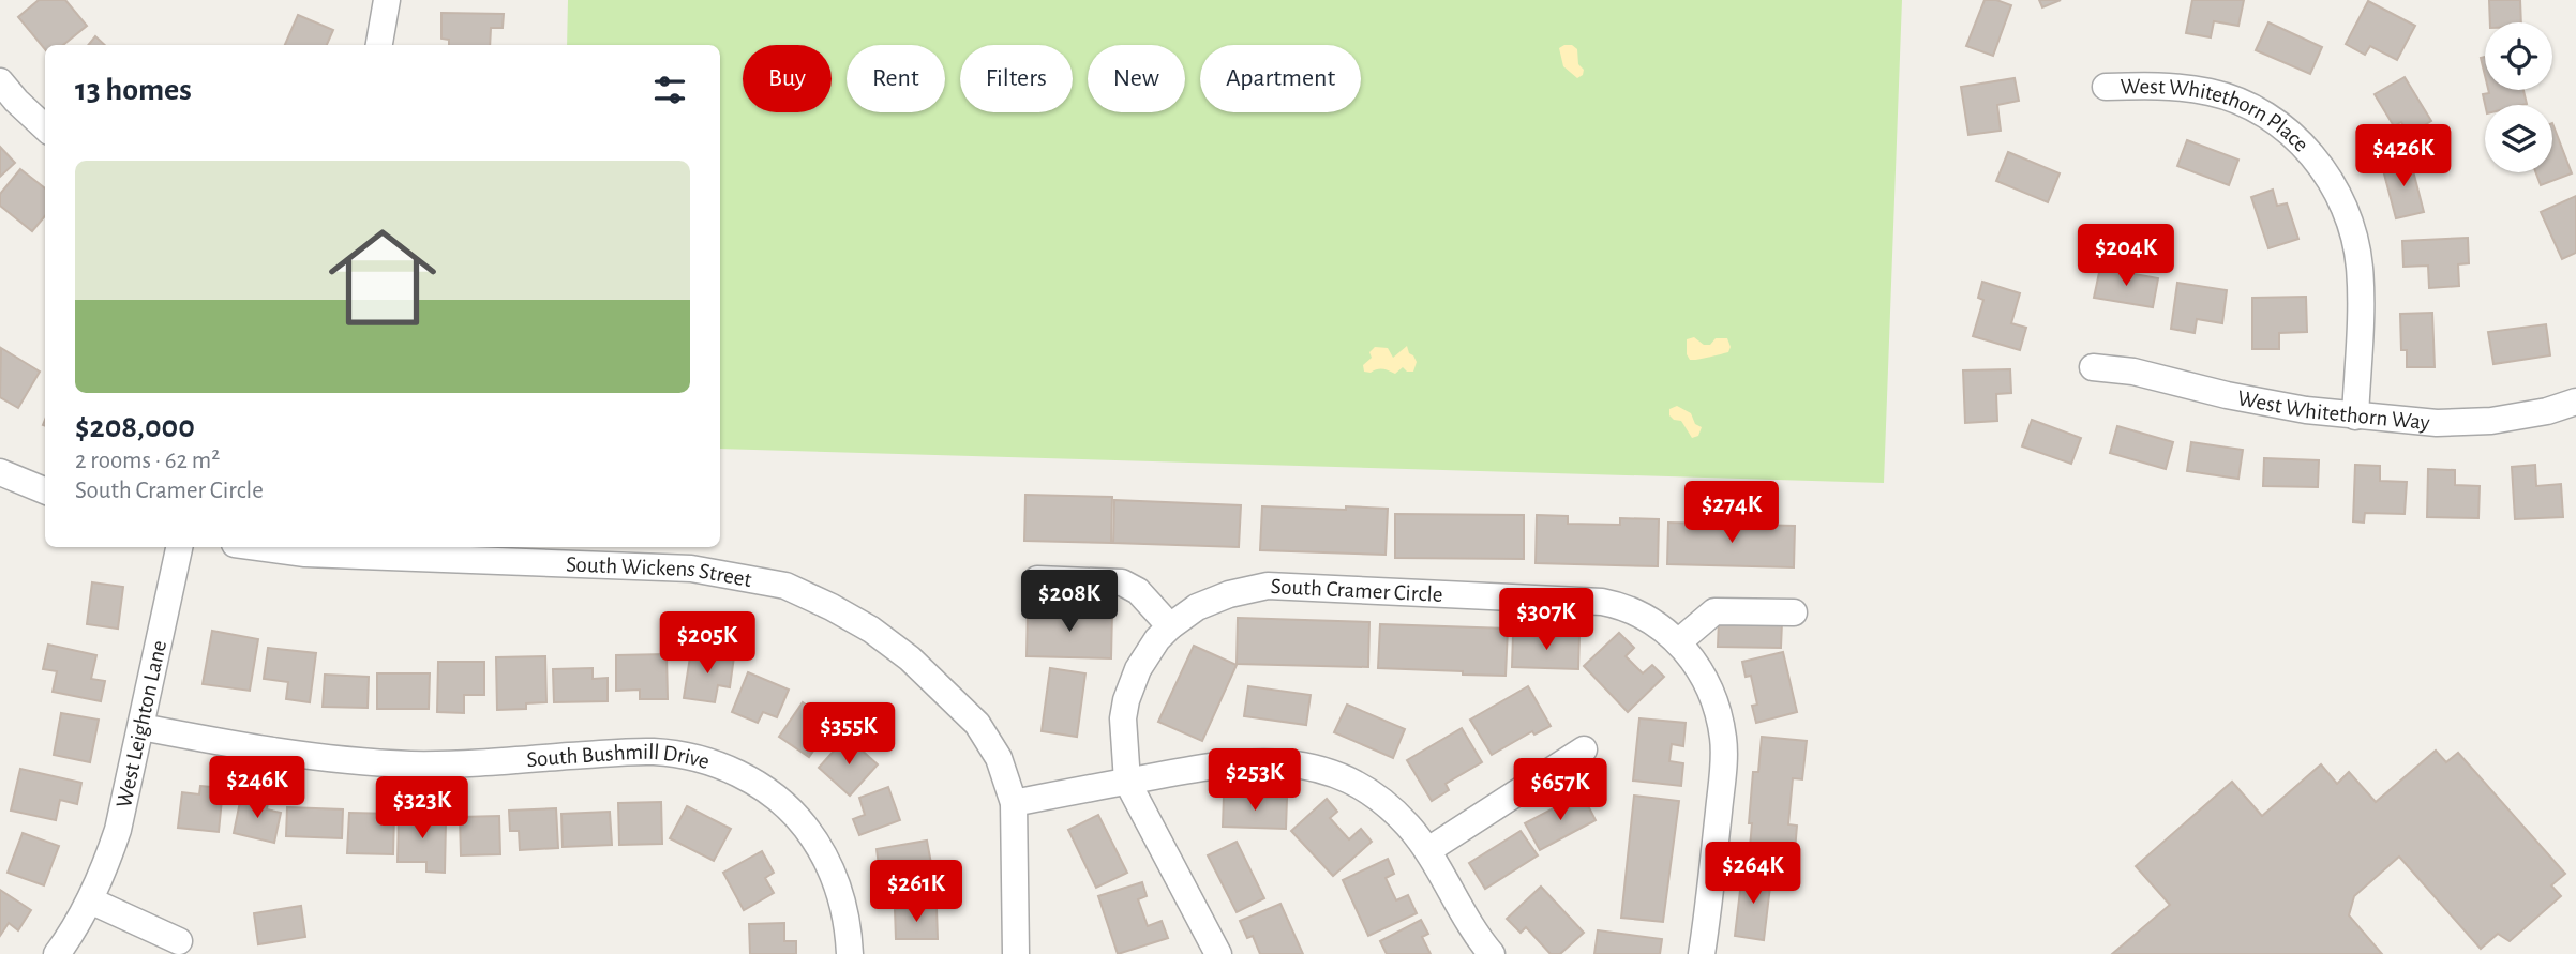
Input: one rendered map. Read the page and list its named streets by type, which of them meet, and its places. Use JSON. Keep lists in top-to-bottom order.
{
  "streets": {
    "street": [
      "West Whitethorn Place",
      "West Whitethorn Way",
      "South Wickens Street",
      "South Cramer Circle",
      "West Leighton Lane",
      "South Bushmill Drive"
    ]
  },
  "crossings": [
    ["West Whitethorn Place", "West Whitethorn Way"],
    ["West Leighton Lane", "South Bushmill Drive"]
  ],
  "page": {
    "chip": [
      "Buy",
      "Rent",
      "Filters",
      "New",
      "Apartment"
    ],
    "heading": "13 homes",
    "price": [
      "$426K",
      "$204K",
      "$274K",
      "$208K",
      "$307K",
      "$205K",
      "$355K",
      "$253K",
      "$246K",
      "$657K",
      "$323K",
      "$264K",
      "$261K"
    ],
    "list": [
      {
        "name": "$208,000",
        "note": "2 rooms · 62 m² · South Cramer Circle"
      }
    ]
  }
}
